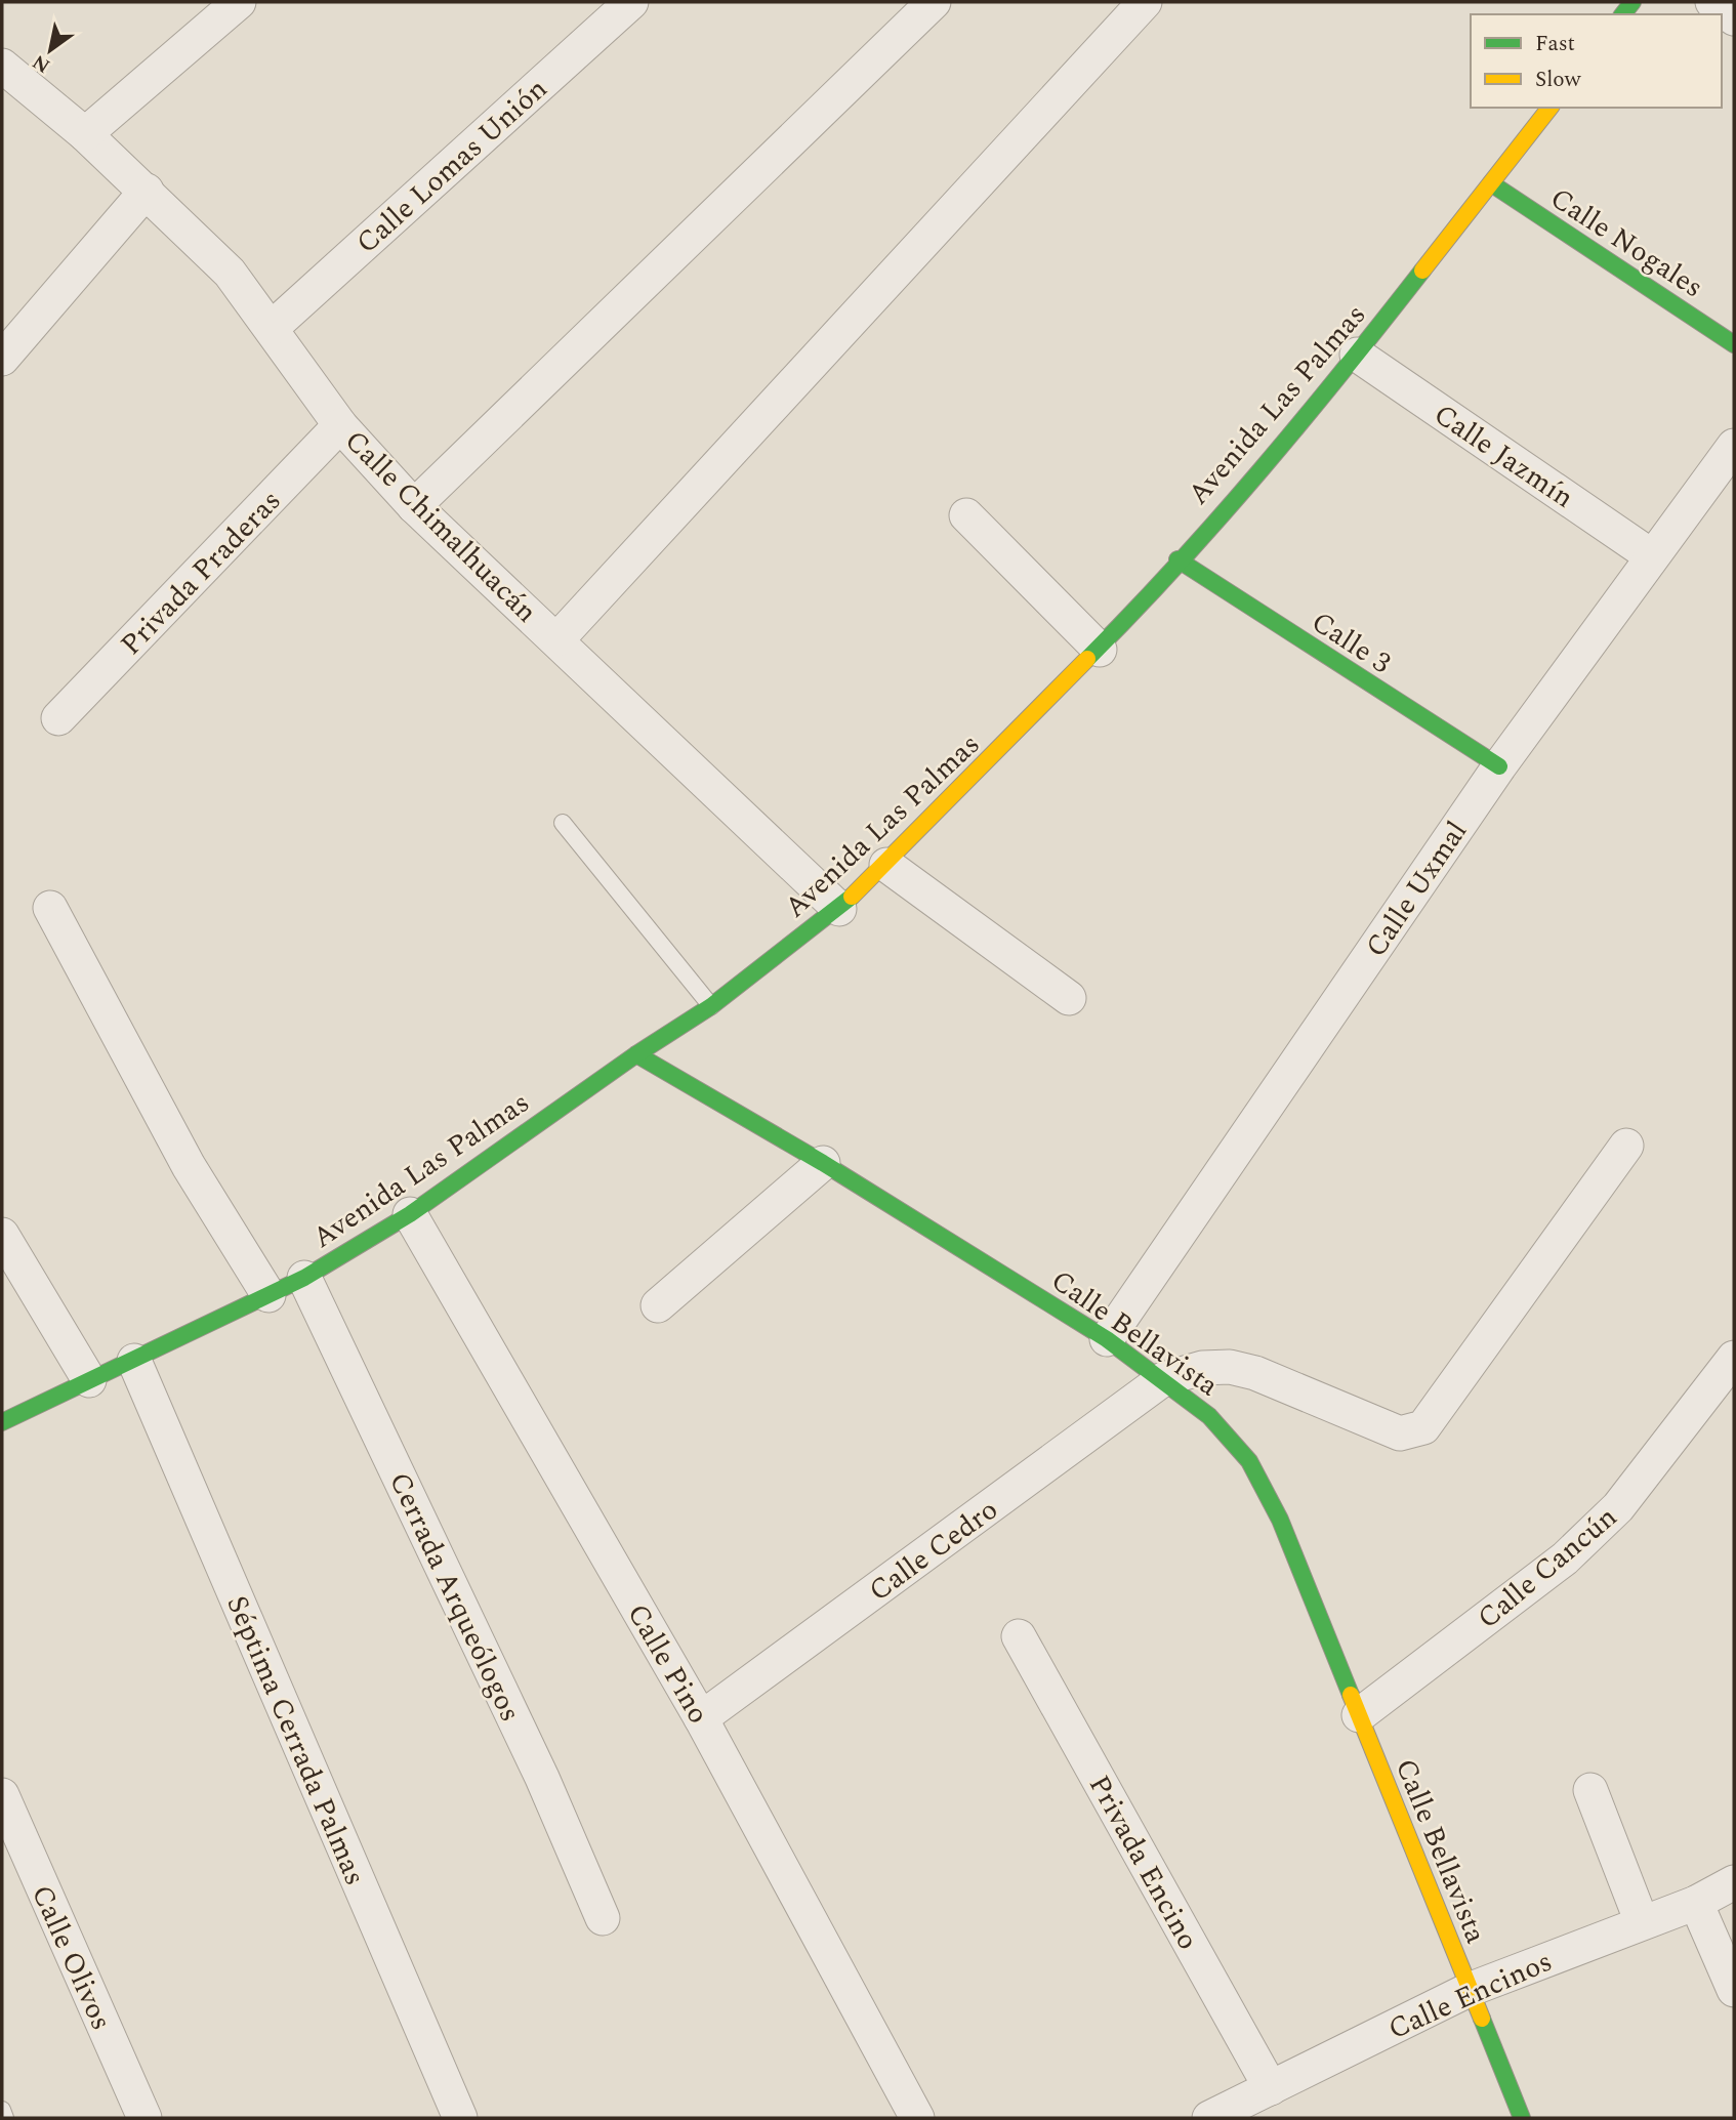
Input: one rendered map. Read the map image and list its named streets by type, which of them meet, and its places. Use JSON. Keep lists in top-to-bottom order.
{
  "streets": {
    "street": [
      "Calle Lomas Unión",
      "Calle Nogales",
      "Avenida Las Palmas",
      "Calle Jazmín",
      "Calle Chimalhuacán",
      "Privada Praderas",
      "Calle 3",
      "Calle Uxmal",
      "Calle Bellavista",
      "Calle Cedro",
      "Calle Cancún",
      "Cerrada Arqueólogos",
      "Calle Pino",
      "Séptima Cerrada Palmas",
      "Privada Encino",
      "Calle Olivos",
      "Calle Encinos"
    ]
  },
  "crossings": [
    ["Calle Lomas Unión", "Calle Chimalhuacán"],
    ["Calle Nogales", "Avenida Las Palmas"],
    ["Avenida Las Palmas", "Calle Jazmín"],
    ["Avenida Las Palmas", "Calle Chimalhuacán"],
    ["Avenida Las Palmas", "Calle 3"],
    ["Avenida Las Palmas", "Calle Bellavista"],
    ["Avenida Las Palmas", "Cerrada Arqueólogos"],
    ["Avenida Las Palmas", "Calle Pino"],
    ["Avenida Las Palmas", "Séptima Cerrada Palmas"],
    ["Calle Jazmín", "Calle Uxmal"],
    ["Calle Chimalhuacán", "Privada Praderas"],
    ["Calle 3", "Calle Uxmal"],
    ["Calle Uxmal", "Calle Bellavista"],
    ["Calle Bellavista", "Calle Cedro"],
    ["Calle Bellavista", "Calle Cancún"],
    ["Calle Bellavista", "Calle Encinos"],
    ["Calle Cedro", "Calle Pino"],
    ["Privada Encino", "Calle Encinos"]
  ],
  "legend": ["Fast", "Slow"],
  "north": "bottom left"
}
